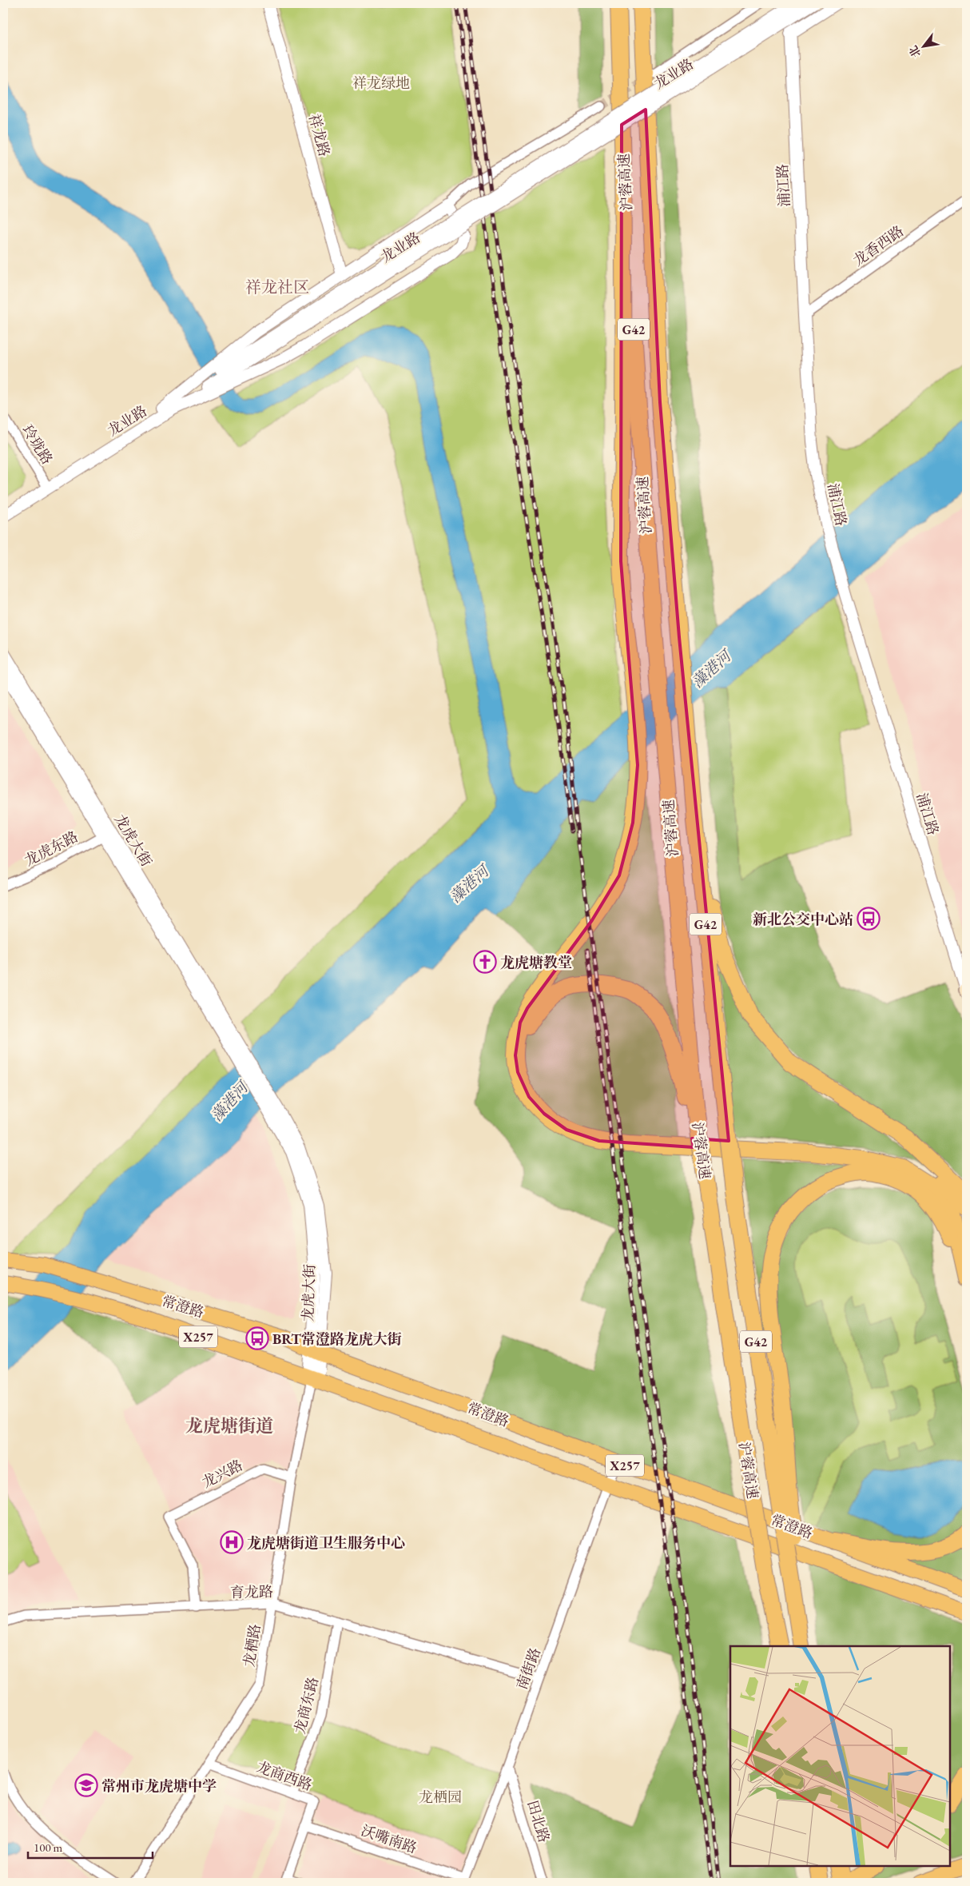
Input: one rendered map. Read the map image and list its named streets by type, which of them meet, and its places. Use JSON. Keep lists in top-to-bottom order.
{
  "streets": {
    "highway": ["沪蓉高速", "G42"],
    "main road": ["常澄路", "X257"],
    "street": [
      "龙业路",
      "祥龙路",
      "浦江路",
      "龙香西路",
      "玲珑路",
      "龙虎大街",
      "龙虎东路",
      "龙兴路",
      "育龙路",
      "龙栖路",
      "南街路",
      "龙商东路",
      "龙商西路",
      "田北路",
      "沃嘴南路"
    ]
  },
  "crossings": [
    ["龙业路", "玲珑路"],
    ["浦江路", "龙香西路"],
    ["龙虎大街", "龙虎东路"],
    ["龙虎大街", "常澄路"],
    ["龙虎大街", "龙栖路"],
    ["常澄路", "龙栖路"],
    ["常澄路", "南街路"],
    ["龙兴路", "育龙路"],
    ["龙兴路", "龙栖路"],
    ["育龙路", "龙栖路"],
    ["育龙路", "南街路"],
    ["育龙路", "龙商东路"],
    ["龙栖路", "龙商西路"],
    ["南街路", "田北路"],
    ["南街路", "沃嘴南路"],
    ["龙商东路", "龙商西路"],
    ["龙商西路", "沃嘴南路"]
  ],
  "districts": ["祥龙社区", "龙虎塘街道"],
  "water": ["藻港河"],
  "parks": ["祥龙绿地", "龙栖园"],
  "places": {
    "bus stop": ["新北公交中心站", "BRT常澄路龙虎大街"],
    "church": ["龙虎塘教堂"],
    "hospital": ["龙虎塘街道卫生服务中心"],
    "school or university": ["常州市龙虎塘中学"]
  },
  "scale_bar": "100 m",
  "north": "bottom left"
}
